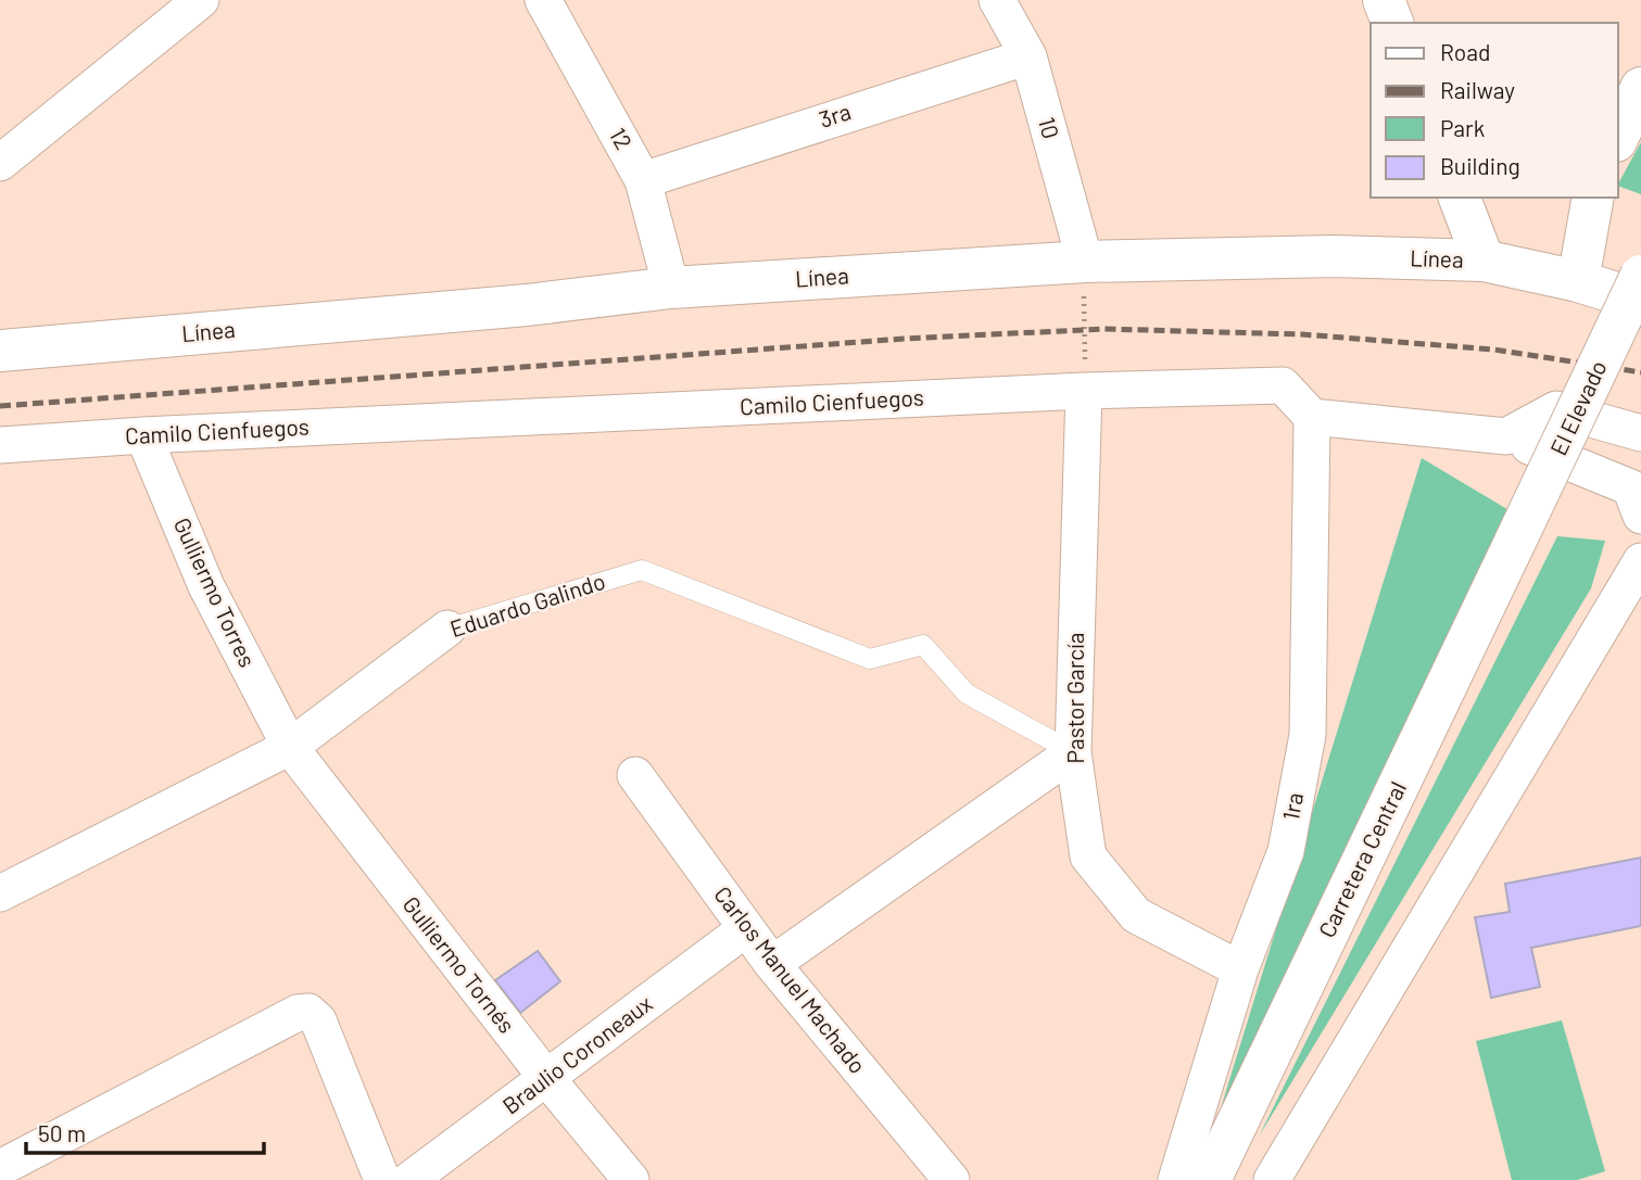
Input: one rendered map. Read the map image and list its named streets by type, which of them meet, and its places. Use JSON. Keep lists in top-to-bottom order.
{
  "streets": {
    "main road": ["Línea", "El Elevado", "Carretera Central"],
    "street": [
      "3ra",
      "10",
      "12",
      "Camilo Cienfuegos",
      "Gulliermo Torres",
      "Eduardo Galindo",
      "Pastor García",
      "1ra",
      "Gulliermo Tornés",
      "Carlos Manuel Machado",
      "Braulio Coroneaux"
    ]
  },
  "crossings": [
    ["3ra", "10"],
    ["3ra", "12"],
    ["10", "Línea"],
    ["12", "Línea"],
    ["Camilo Cienfuegos", "Gulliermo Torres"],
    ["Camilo Cienfuegos", "Pastor García"],
    ["Camilo Cienfuegos", "1ra"],
    ["El Elevado", "Carretera Central"],
    ["Gulliermo Torres", "Eduardo Galindo"],
    ["Gulliermo Torres", "Gulliermo Tornés"],
    ["Eduardo Galindo", "Pastor García"],
    ["Eduardo Galindo", "Gulliermo Tornés"],
    ["Pastor García", "1ra"],
    ["Gulliermo Tornés", "Braulio Coroneaux"],
    ["Carlos Manuel Machado", "Braulio Coroneaux"]
  ],
  "legend": [
    "Road",
    "Railway",
    "Park",
    "Building"
  ],
  "scale_bar": "50 m"
}
